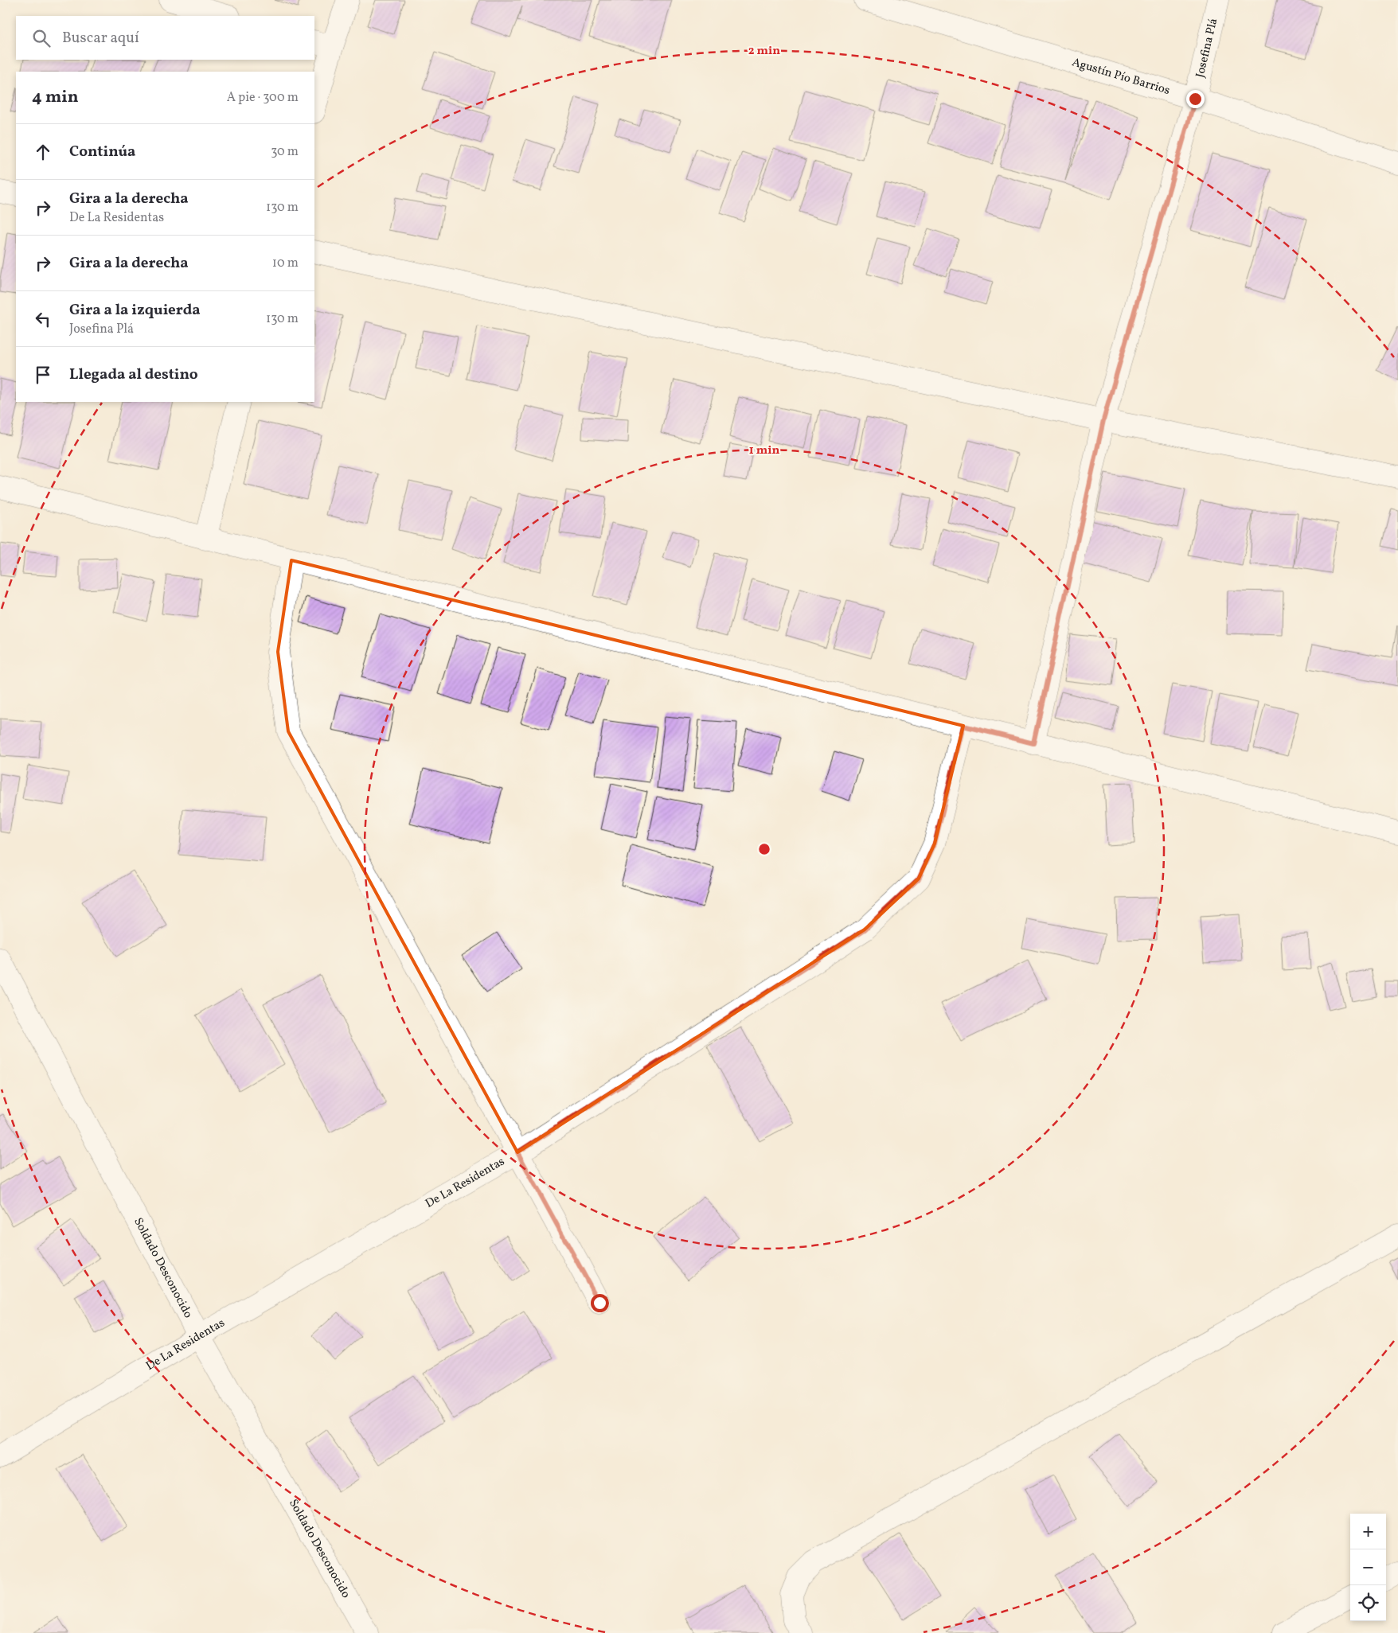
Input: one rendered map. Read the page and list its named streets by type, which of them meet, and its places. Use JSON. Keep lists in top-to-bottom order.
{
  "streets": {
    "street": [
      "Josefina Plá",
      "Agustín Pío Barrios",
      "De La Residentas",
      "Soldado Desconocido"
    ]
  },
  "crossings": [
    ["Josefina Plá", "Agustín Pío Barrios"],
    ["De La Residentas", "Soldado Desconocido"]
  ],
  "page": {
    "search": "Buscar aquí",
    "heading": ["4 min", "A pie · 300 m"],
    "list": [
      ["Continúa", "30 m"],
      ["Gira a la derecha", "De La Residentas", "130 m"],
      ["Gira a la derecha", "10 m"],
      ["Gira a la izquierda", "Josefina Plá", "130 m"],
      "Llegada al destino"
    ],
    "map_buttons": ["+", "−"]
  },
  "rings": ["2 min", "1 min"]
}
